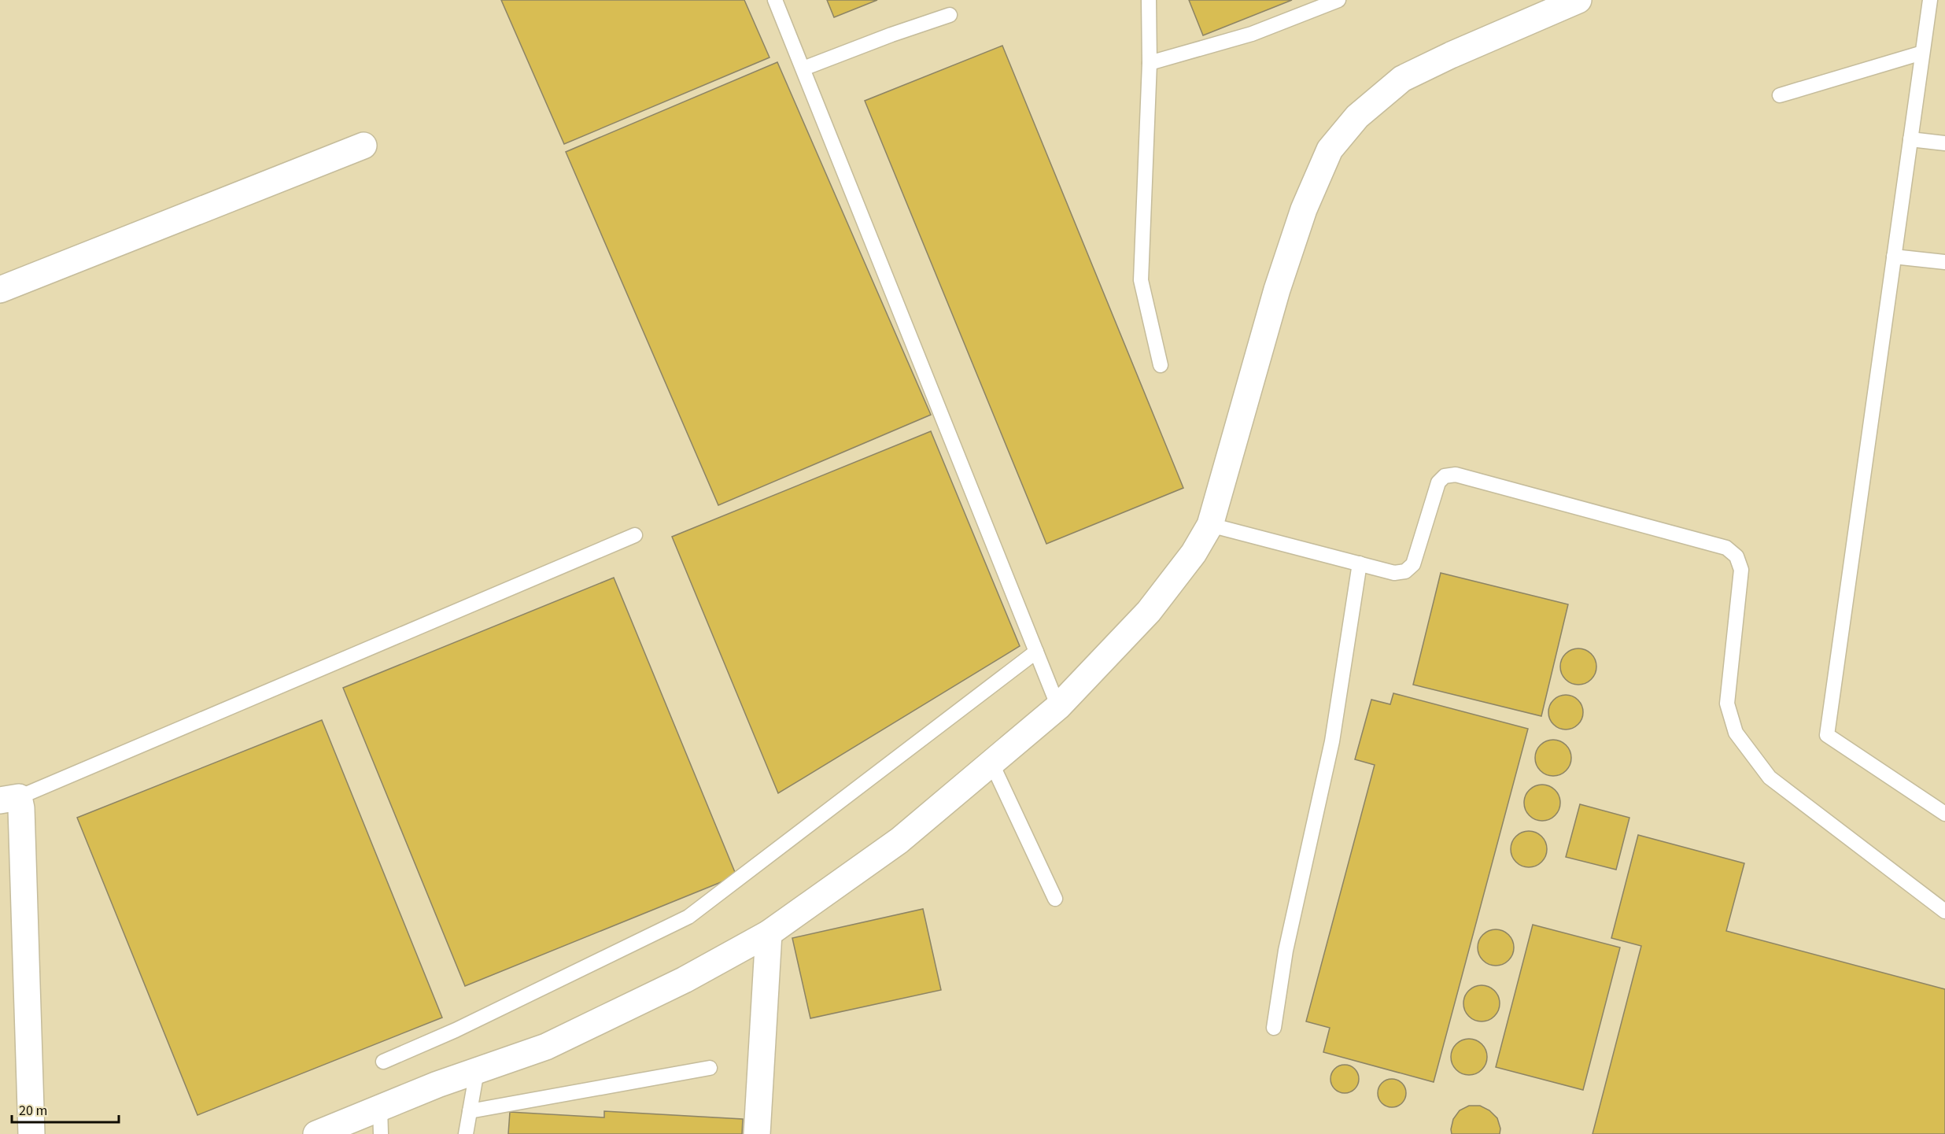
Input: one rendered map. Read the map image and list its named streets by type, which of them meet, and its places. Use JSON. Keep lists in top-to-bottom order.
{
  "scale_bar": "20 m"
}
